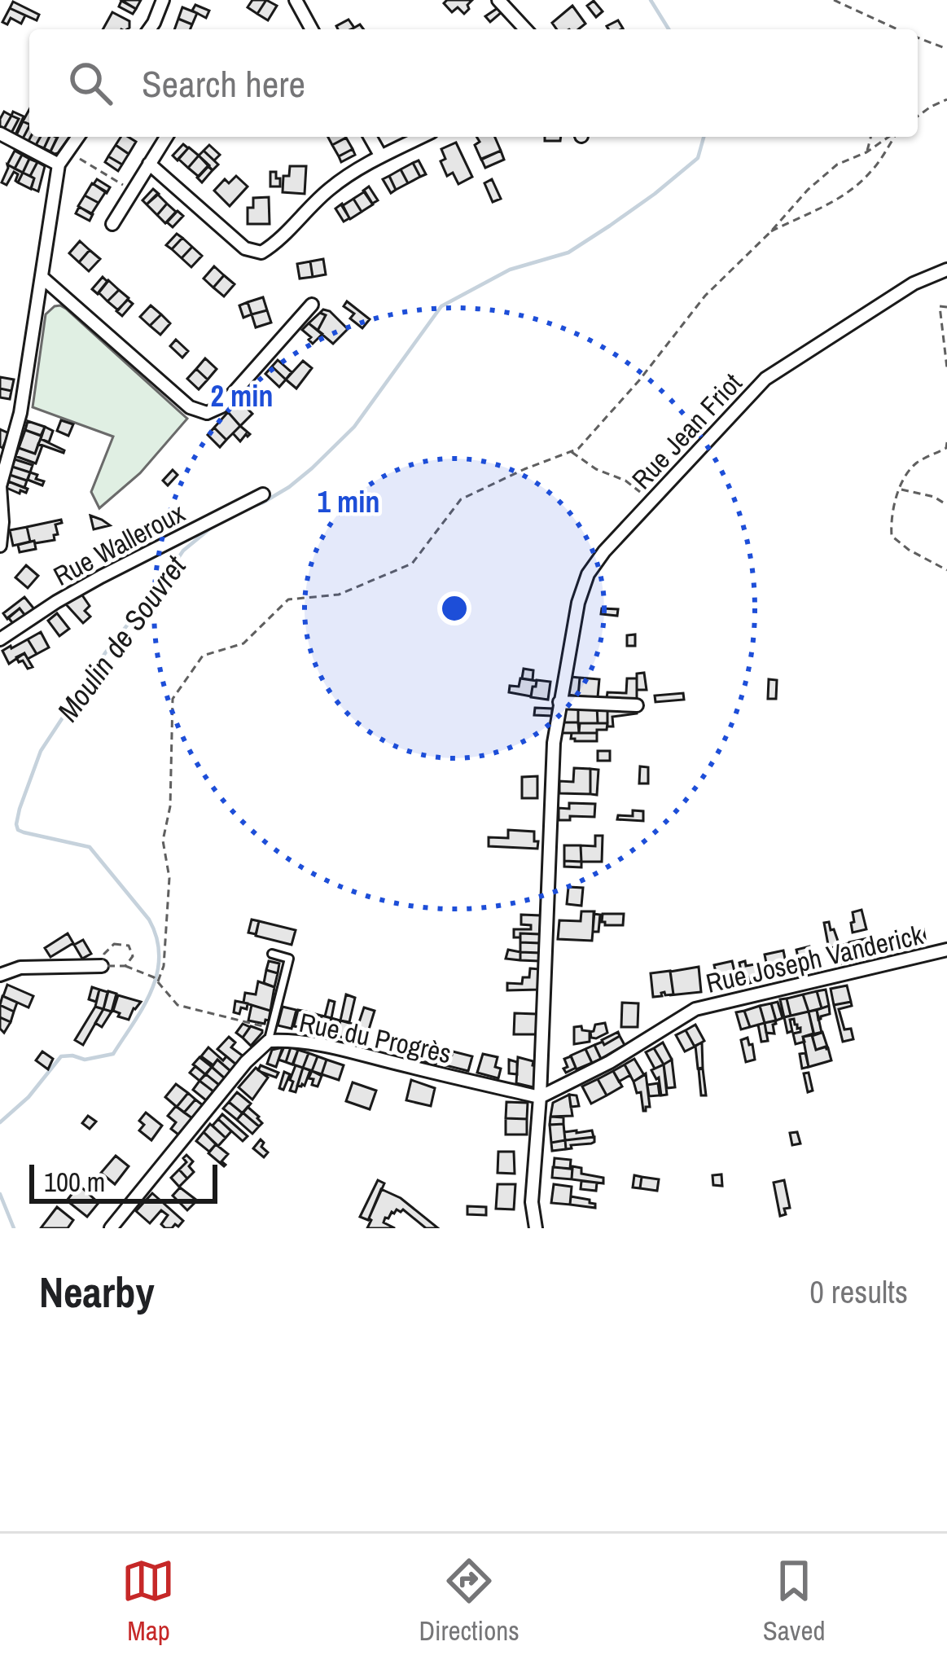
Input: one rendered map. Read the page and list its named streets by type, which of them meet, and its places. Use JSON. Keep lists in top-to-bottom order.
{
  "streets": {
    "street": [
      "Rue Jean Friot",
      "Rue Walleroux",
      "Rue Joseph Vanderick",
      "Rue du Progrès"
    ]
  },
  "crossings": [
    ["Rue Jean Friot", "Rue Joseph Vanderick"],
    ["Rue Jean Friot", "Rue du Progrès"],
    ["Rue Joseph Vanderick", "Rue du Progrès"]
  ],
  "water": ["Moulin de Souvret"],
  "scale_bar": "100 m",
  "page": {
    "search": "Search here",
    "scale": "100 m",
    "heading": ["Nearby", "0 results"],
    "nav": ["Map", "Directions", "Saved"]
  },
  "rings": ["2 min", "1 min"]
}
